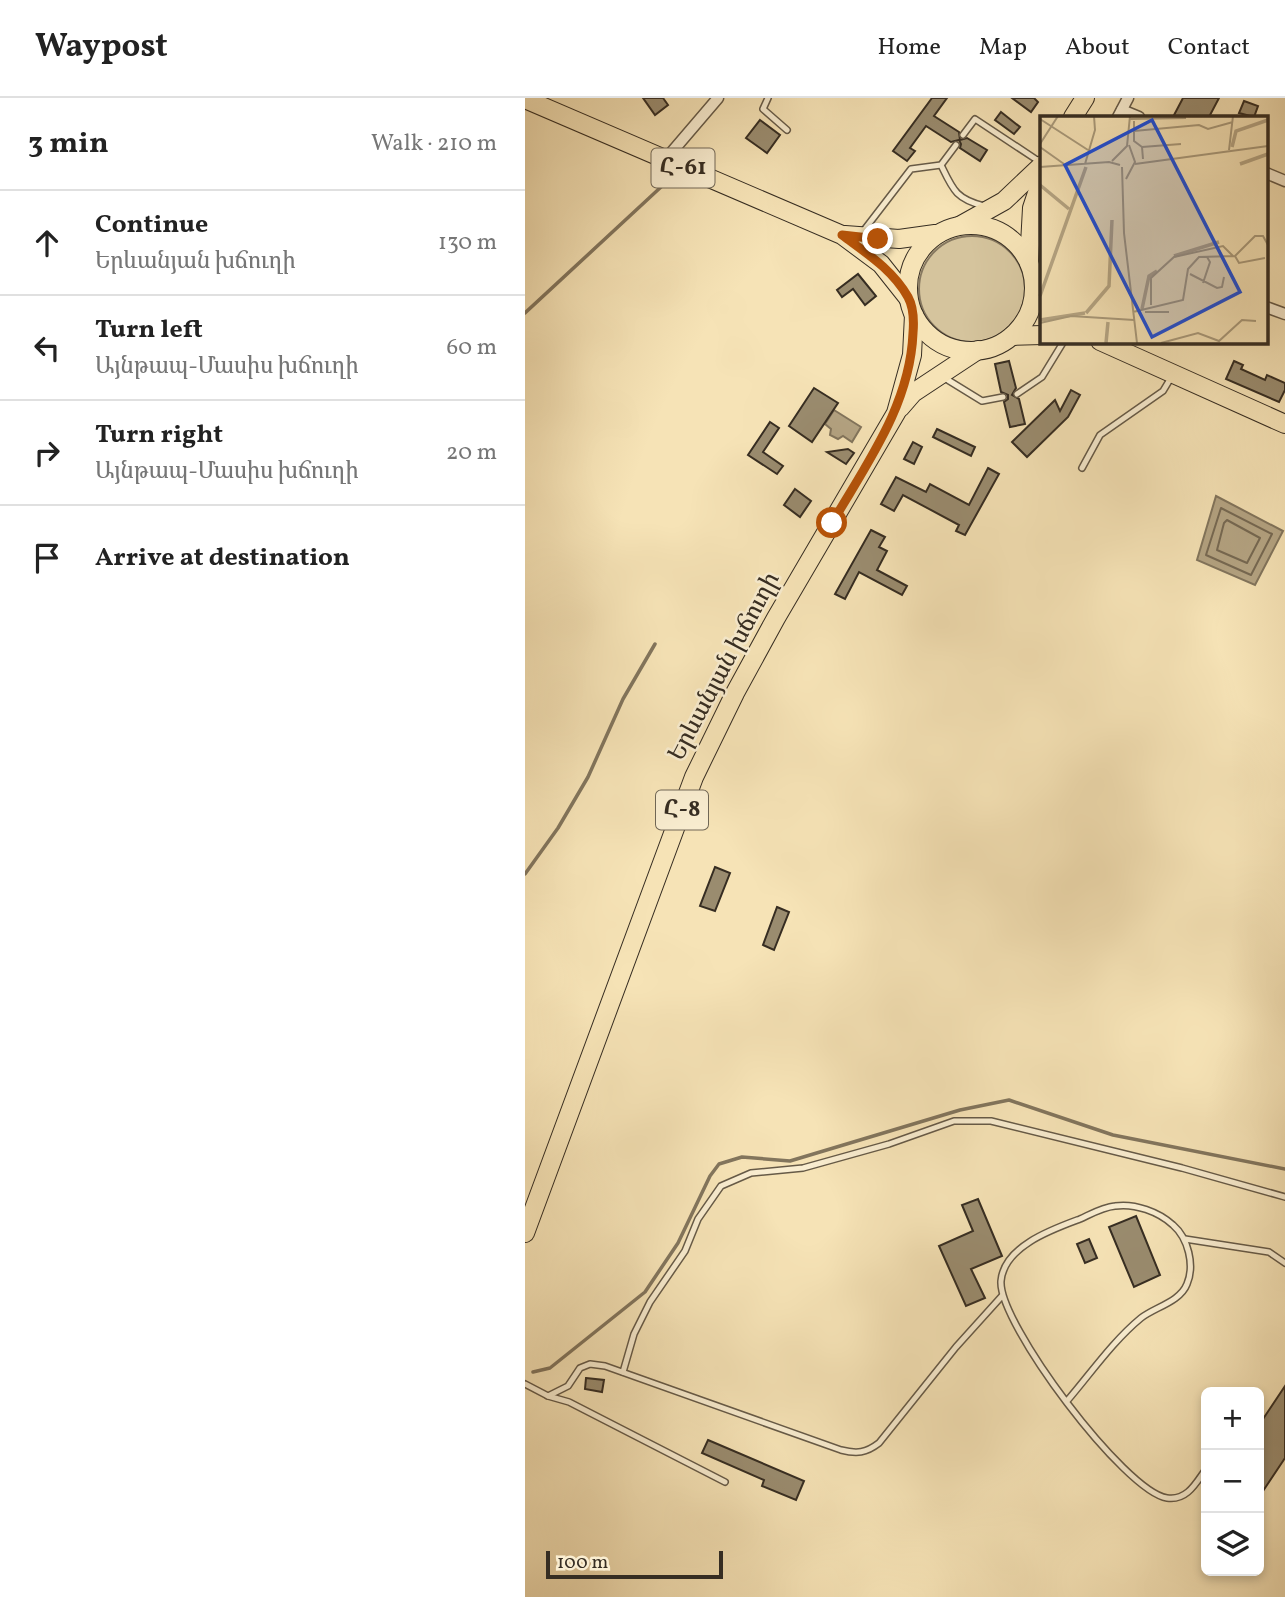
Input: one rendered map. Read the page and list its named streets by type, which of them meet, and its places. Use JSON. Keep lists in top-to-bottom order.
{
  "streets": {
    "main road": ["Հ-61", "Երևանյան խճուղի", "Հ-8"]
  },
  "crossings": [
    ["Հ-61", "Երևանյան խճուղի"]
  ],
  "scale_bar": "100 m",
  "page": {
    "header": "Waypost",
    "nav": [
      "Home",
      "Map",
      "About",
      "Contact"
    ],
    "heading": ["3 min", "Walk · 210 m"],
    "list": [
      ["Continue", "Երևանյան խճուղի", "130 m"],
      ["Turn left", "Այնթապ-Մասիս խճուղի", "60 m"],
      ["Turn right", "Այնթապ-Մասիս խճուղի", "20 m"],
      "Arrive at destination"
    ],
    "map_buttons": ["+", "−"],
    "scale": "100 m"
  }
}
